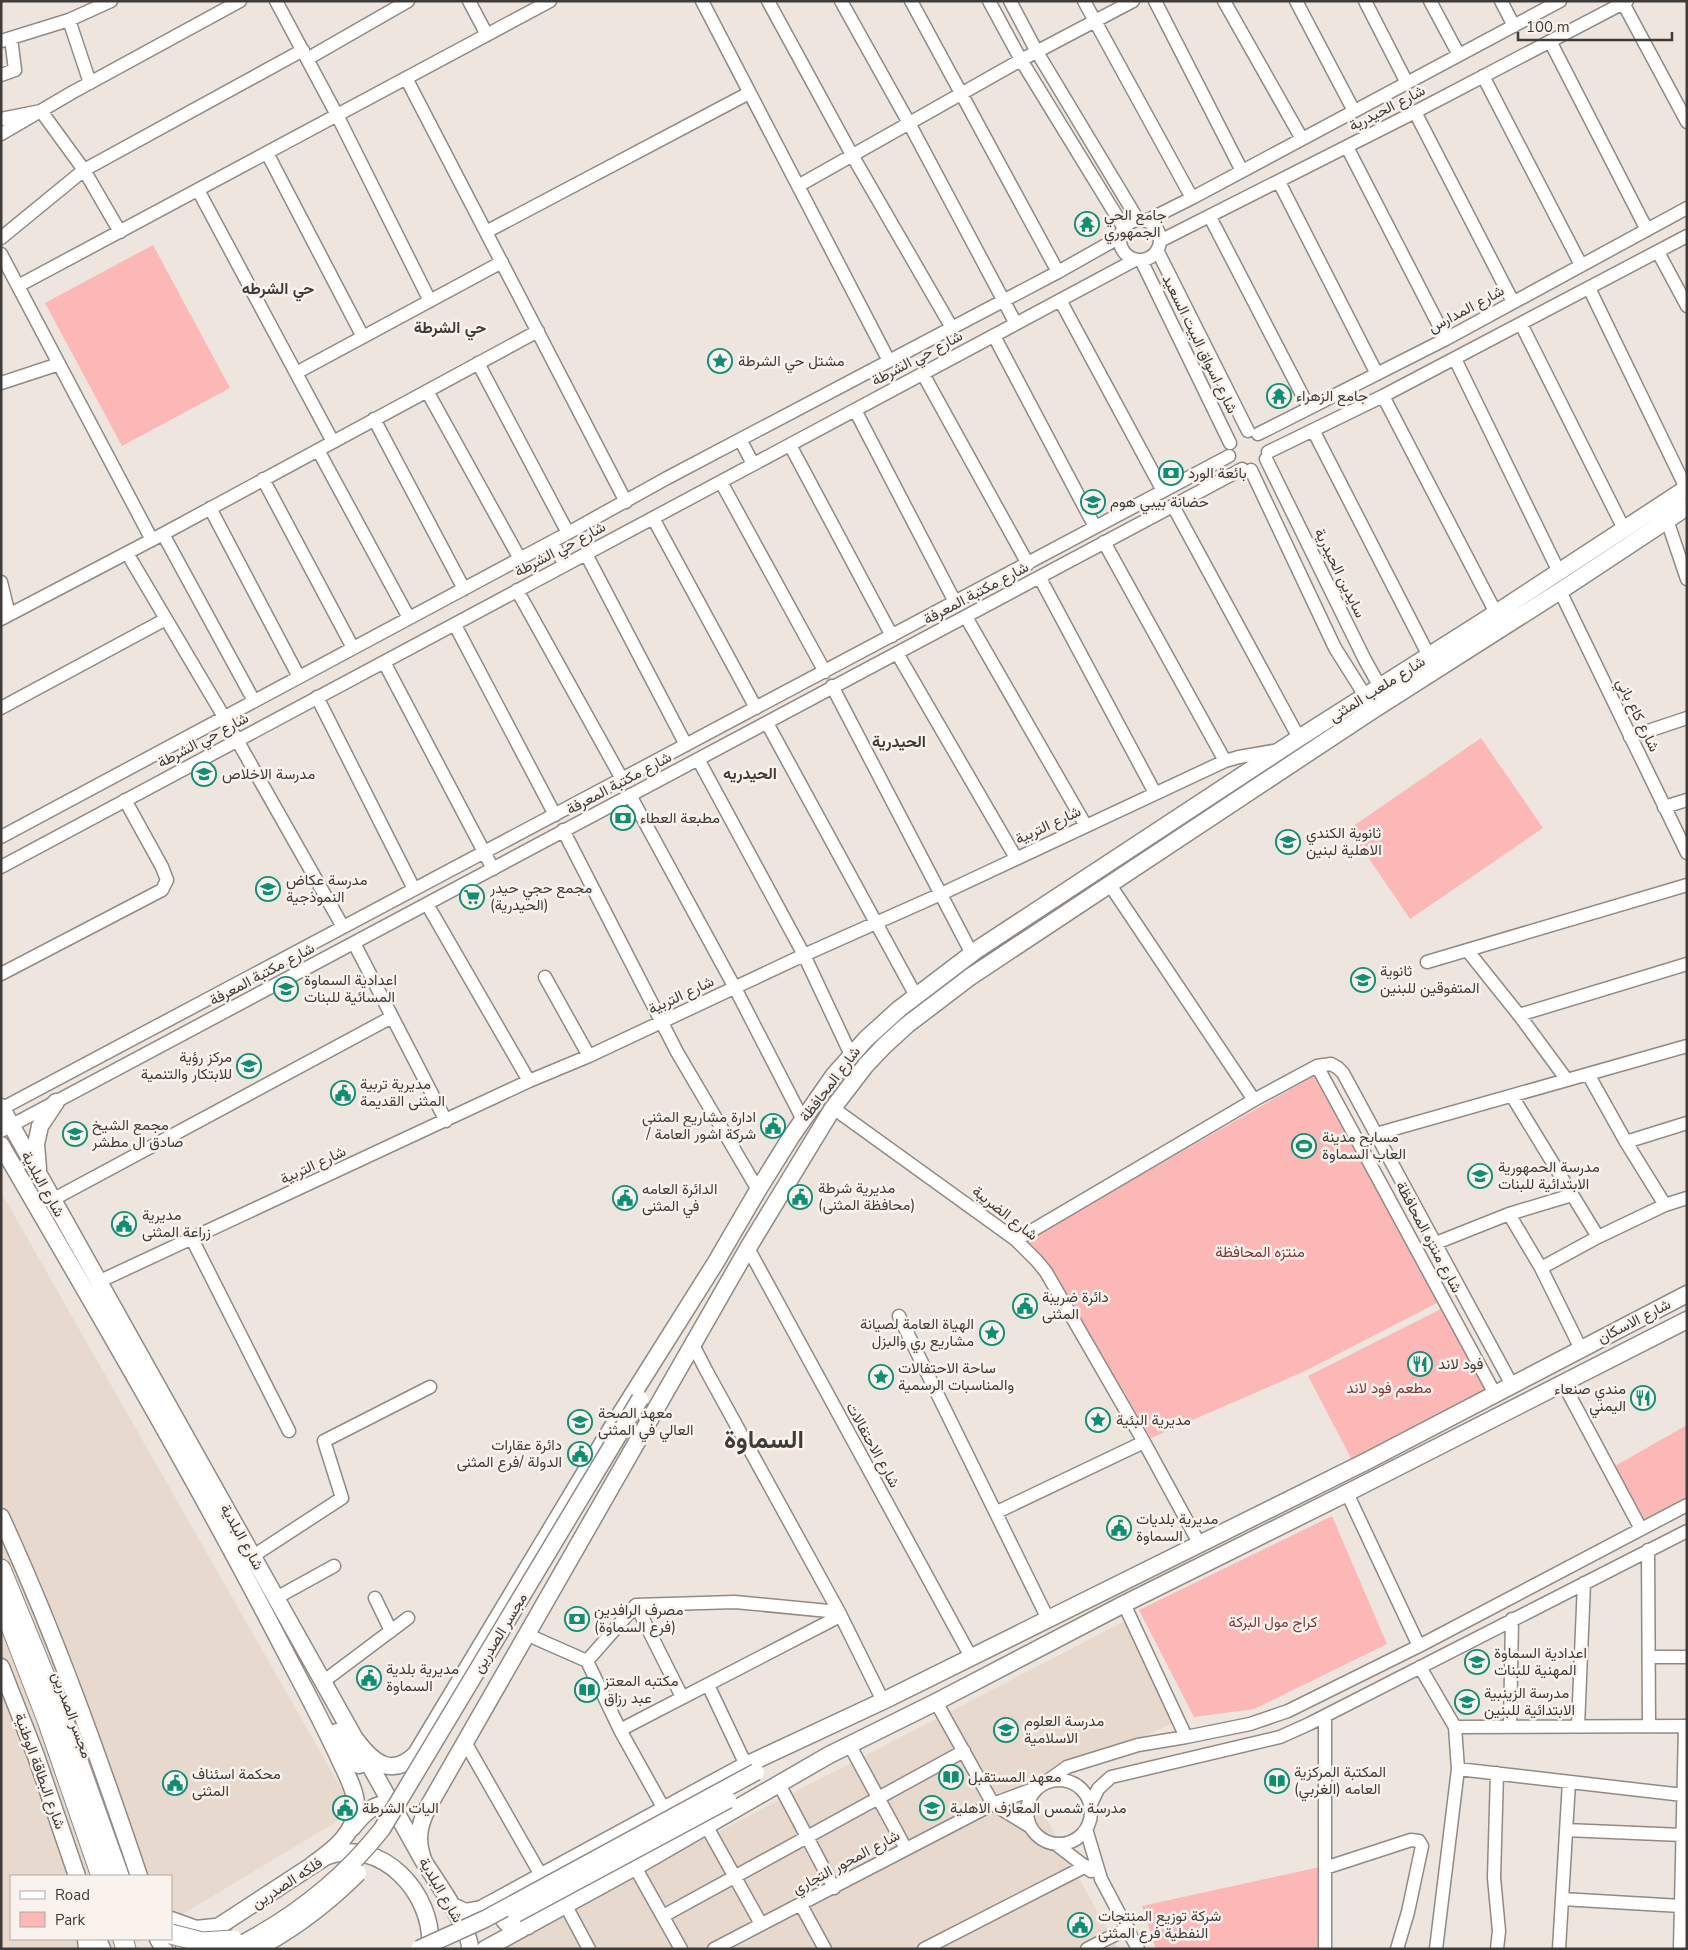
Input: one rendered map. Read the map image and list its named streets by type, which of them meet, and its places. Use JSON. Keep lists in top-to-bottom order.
{
  "streets": {
    "highway": ["مجسر الصدرين"],
    "main road": [
      "شارع ملعب المثنى",
      "شارع المحافظة",
      "شارع البلدية",
      "شارع الاسكان",
      "شارع البطاقة الوطنية",
      "فلكه الصدرين"
    ],
    "street": [
      "شارع الحيدرية",
      "شارع المدارس",
      "شارع اسواق البيت السعيد",
      "شارع حي الشرطة",
      "سايدين الحيدرية",
      "شارع مكتبة المعرفة",
      "شارع كاع باني",
      "شارع التربية",
      "شارع الضريبة",
      "شارع منتزه المحافظة",
      "شارع الاحتفالات",
      "شارع المحور التجاري"
    ]
  },
  "crossings": [
    ["شارع الحيدرية", "شارع اسواق البيت السعيد"],
    ["شارع الحيدرية", "شارع حي الشرطة"],
    ["شارع المدارس", "شارع اسواق البيت السعيد"],
    ["شارع المدارس", "سايدين الحيدرية"],
    ["شارع المدارس", "شارع مكتبة المعرفة"],
    ["شارع اسواق البيت السعيد", "شارع حي الشرطة"],
    ["شارع اسواق البيت السعيد", "سايدين الحيدرية"],
    ["شارع اسواق البيت السعيد", "شارع مكتبة المعرفة"],
    ["سايدين الحيدرية", "شارع مكتبة المعرفة"],
    ["سايدين الحيدرية", "شارع ملعب المثنى"],
    ["شارع مكتبة المعرفة", "شارع البلدية"],
    ["شارع ملعب المثنى", "شارع كاع باني"],
    ["شارع ملعب المثنى", "شارع التربية"],
    ["شارع ملعب المثنى", "شارع المحافظة"],
    ["شارع التربية", "شارع البلدية"],
    ["شارع المحافظة", "شارع الضريبة"],
    ["شارع المحافظة", "شارع الاحتفالات"],
    ["شارع المحافظة", "مجسر الصدرين"],
    ["شارع الضريبة", "شارع الاسكان"],
    ["شارع منتزه المحافظة", "شارع الاسكان"],
    ["شارع الاسكان", "شارع الاحتفالات"]
  ],
  "districts": [
    "حي الشرطه",
    "حي الشرطة",
    "الحيدرية",
    "الحيدريه",
    "السماوة"
  ],
  "parks": ["منتزه المحافظة", "مطعم فود لاند", "كراج مول البركة"],
  "places": {
    "temple": ["جامع الحي الجمهوري", "جامع الزهراء"],
    "place": [
      "مشتل حي الشرطة",
      "الهياة العامة لصيانة مشاريع ري والبزل",
      "ساحة الاحتفالات والمناسبات الرسمية",
      "مديرية البئية"
    ],
    "bank": ["بائعة الورد", "مطبعة العطاء", "مصرف الرافدين (فرع السماوة)"],
    "school or university": [
      "حضانة بيبي هوم",
      "مدرسة الاخلاص",
      "ثانوية الكندي الاهلية لبنين",
      "مدرسة عكاض النموذجية",
      "ثانوية المتفوقين للبنين",
      "اعدادية السماوة المسائية للبنات",
      "مركز رؤية للابتكار والتنمية",
      "مجمع الشيخ صادق ال مطشر",
      "مدرسة الحمهورية الابتدائية للبنات",
      "معهد الصحة العالي في المثنى",
      "اعدادية السماوة المهنية للبنات",
      "مدرسة الزينبية الابتدائية للبنين",
      "مدرسة العلوم الاسلامية",
      "مدرسة شمس المعارف الاهلية"
    ],
    "supermarket": ["مجمع حجي حيدر (الحيدرية)"],
    "public building": [
      "مديرية تربية المثنى القديمة",
      "ادارة مشاريع المثنى / شركة اشور العامة",
      "مديرية شرطة (محافظة المثنى)",
      "الدائرة العامه في المثنى",
      "مديرية زراعة المثنى",
      "دائرة ضريبة المثنى",
      "دائرة عقارات الدولة /فرع المثنى",
      "مديرية بلديات السماوة",
      "مديرية بلدية السماوة",
      "محكمة اسئناف المثنى",
      "اليات الشرطة",
      "شركة توزيع المنتجات النفطية فرع المثنى"
    ],
    "sports": ["مسابح مدينة العاب السماوة"],
    "restaurant": ["فود لاند", "مندي صنعاء اليمني"],
    "library": ["مكتبه المعتز عبد رزاق", "معهد المستقبل", "المكتبة المركزية العامه (الغربي)"]
  },
  "legend": ["Road", "Park"],
  "scale_bar": "100 m"
}
